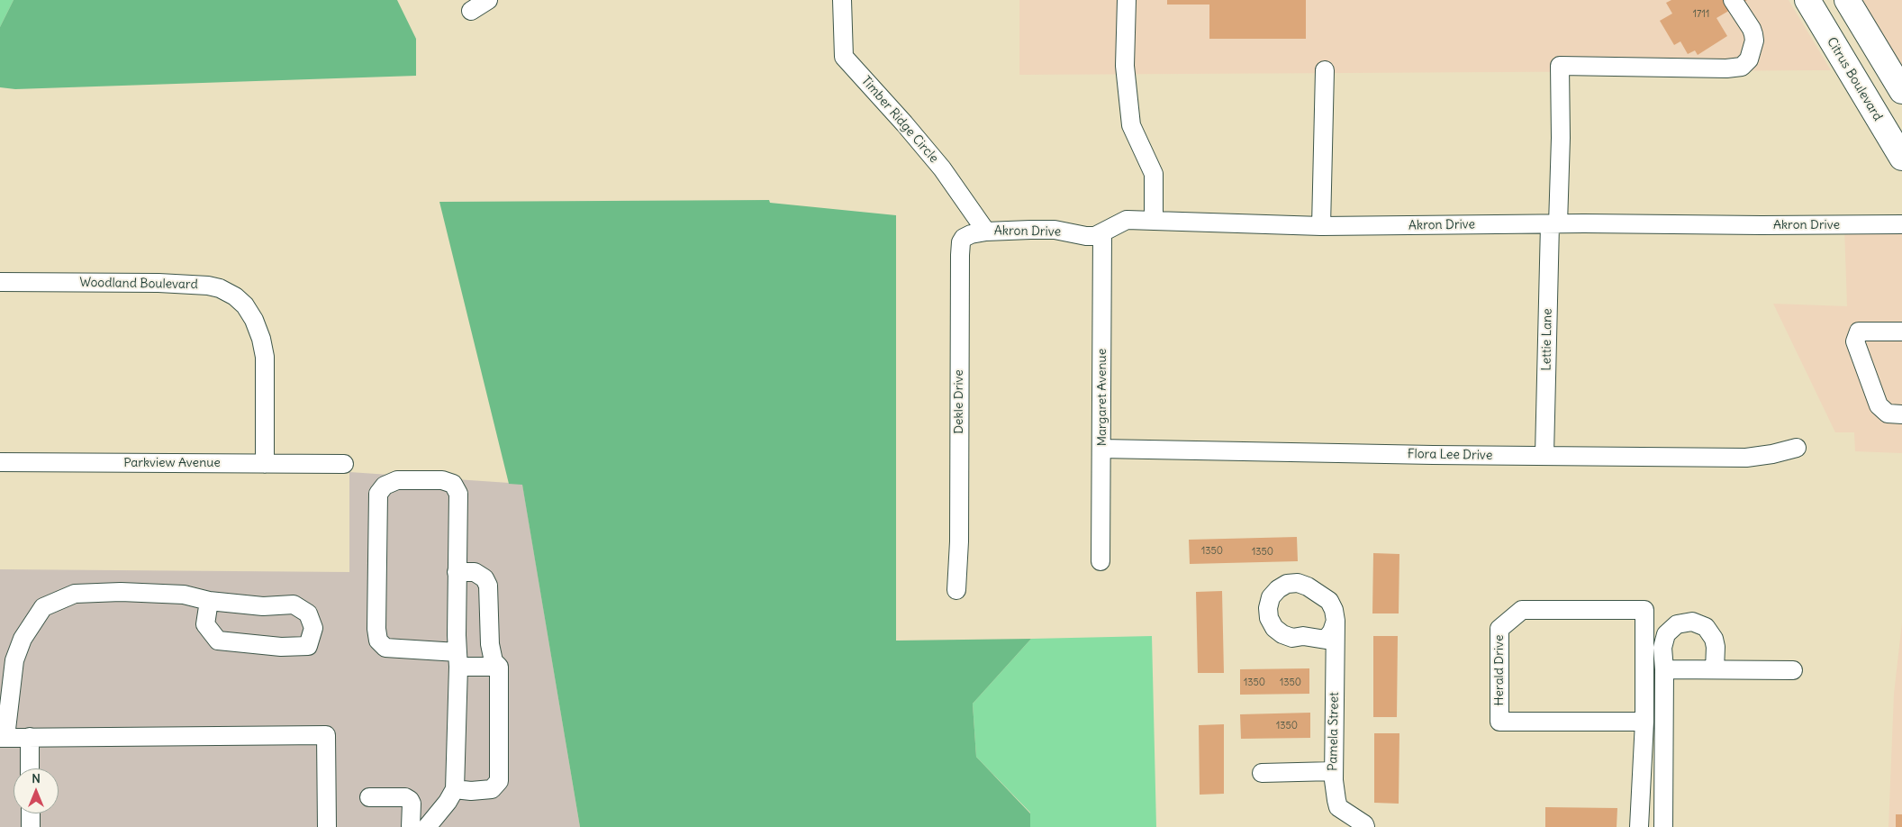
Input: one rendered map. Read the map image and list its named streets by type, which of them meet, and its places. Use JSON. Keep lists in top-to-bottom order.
{
  "streets": {
    "highway": ["Citrus Boulevard"],
    "street": [
      "Timber Ridge Circle",
      "Akron Drive",
      "Woodland Boulevard",
      "Lettie Lane",
      "Margaret Avenue",
      "Dekle Drive",
      "Flora Lee Drive",
      "Parkview Avenue",
      "Herald Drive",
      "Pamela Street"
    ]
  },
  "crossings": [
    ["Timber Ridge Circle", "Akron Drive"],
    ["Timber Ridge Circle", "Dekle Drive"],
    ["Akron Drive", "Lettie Lane"],
    ["Akron Drive", "Margaret Avenue"],
    ["Akron Drive", "Dekle Drive"],
    ["Woodland Boulevard", "Parkview Avenue"],
    ["Lettie Lane", "Flora Lee Drive"],
    ["Margaret Avenue", "Flora Lee Drive"]
  ],
  "house_numbers": [
    "1711",
    "1350",
    "1350",
    "1350",
    "1350",
    "1350"
  ],
  "north": "top"
}
